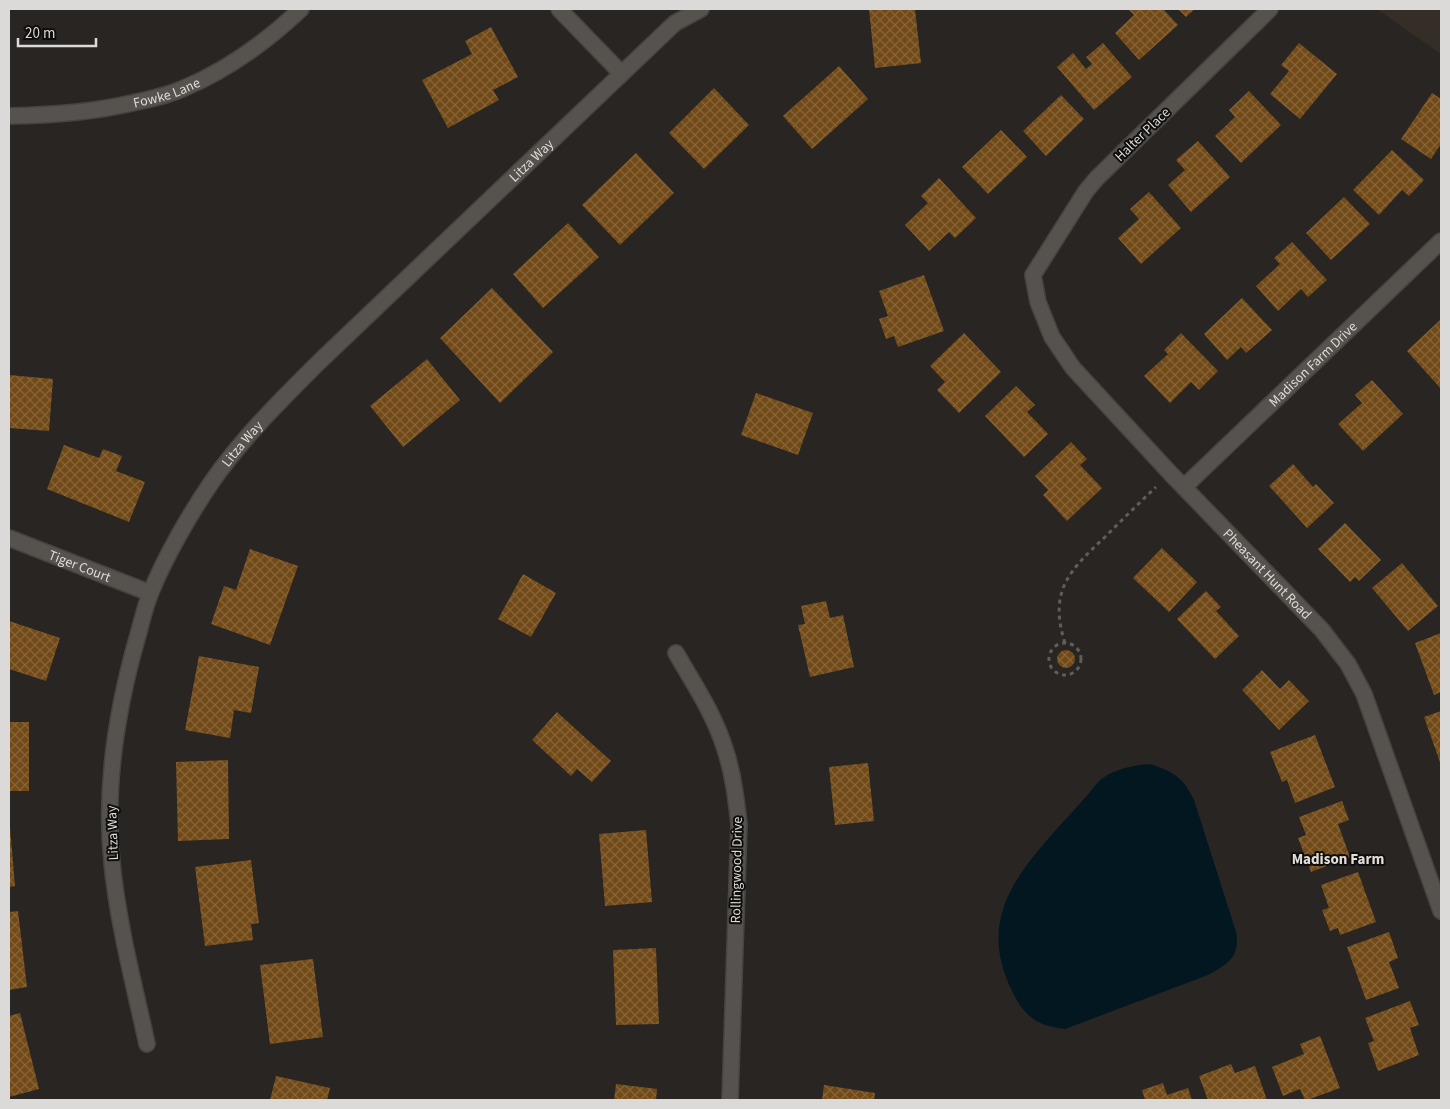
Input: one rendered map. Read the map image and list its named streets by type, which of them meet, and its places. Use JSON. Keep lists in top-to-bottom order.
{
  "streets": {
    "street": [
      "Fowke Lane",
      "Halter Place",
      "Litza Way",
      "Madison Farm Drive",
      "Tiger Court",
      "Pheasant Hunt Road",
      "Rollingwood Drive"
    ]
  },
  "crossings": [
    ["Halter Place", "Pheasant Hunt Road"],
    ["Litza Way", "Tiger Court"],
    ["Madison Farm Drive", "Pheasant Hunt Road"]
  ],
  "districts": ["Madison Farm"],
  "scale_bar": "20 m"
}
